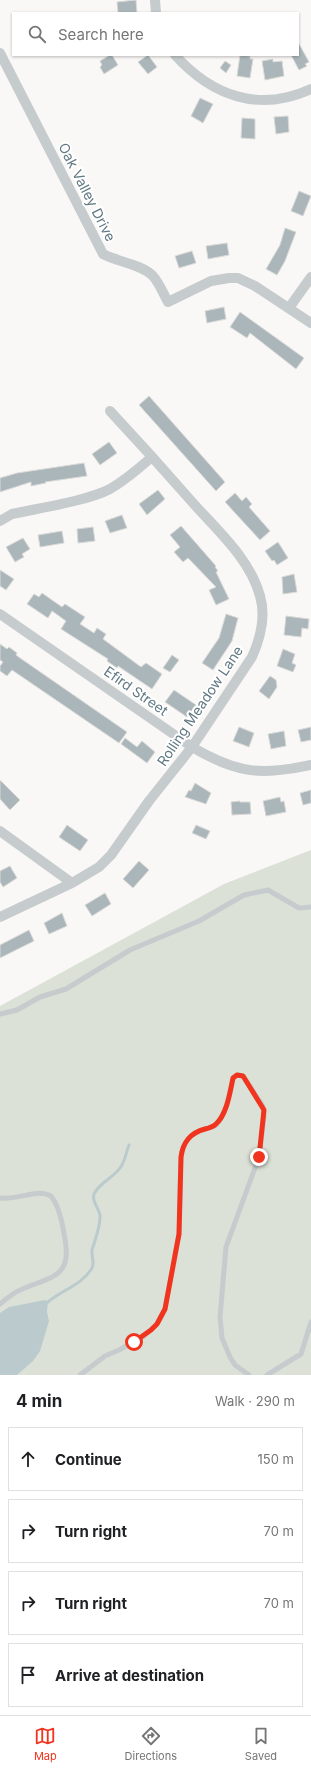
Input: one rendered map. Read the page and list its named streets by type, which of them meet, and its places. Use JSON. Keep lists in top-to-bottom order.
{
  "streets": {
    "street": ["Oak Valley Drive", "Efird Street", "Rolling Meadow Lane"]
  },
  "crossings": [
    ["Efird Street", "Rolling Meadow Lane"]
  ],
  "page": {
    "search": "Search here",
    "heading": ["4 min", "Walk · 290 m"],
    "list": [
      ["Continue", "150 m"],
      ["Turn right", "70 m"],
      ["Turn right", "70 m"],
      "Arrive at destination"
    ],
    "nav": ["Map", "Directions", "Saved"]
  }
}
